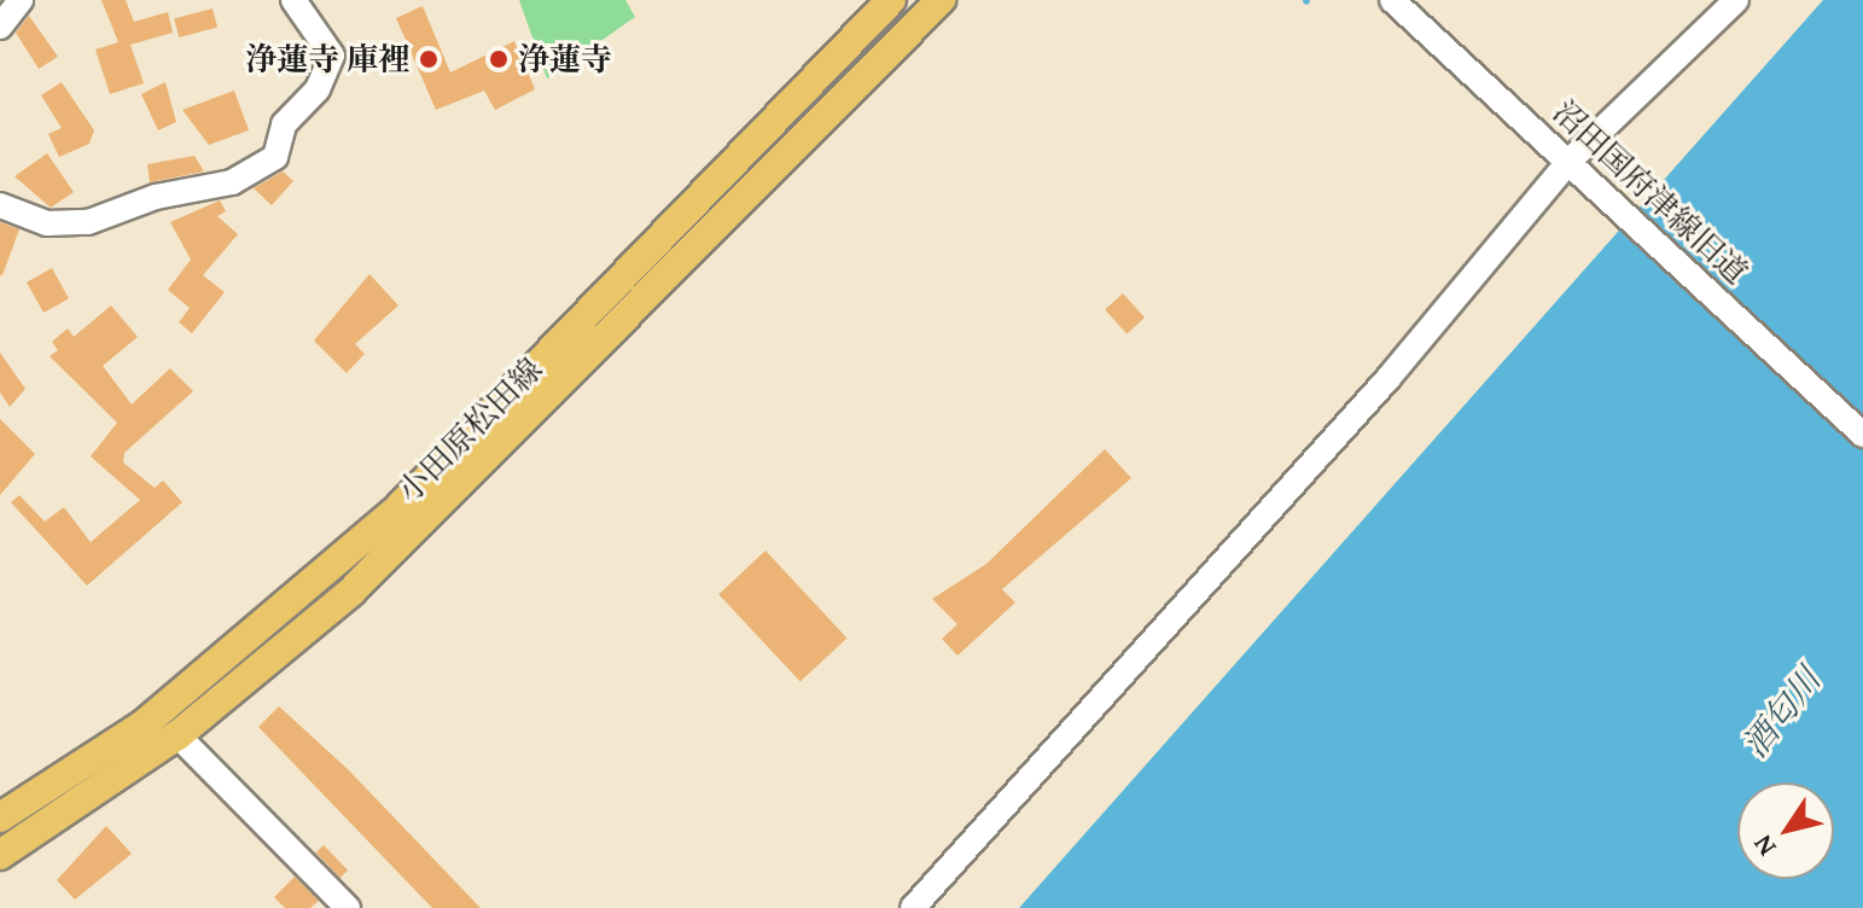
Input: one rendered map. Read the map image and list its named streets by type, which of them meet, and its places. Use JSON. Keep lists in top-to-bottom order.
{
  "streets": {
    "main road": ["小田原松田線"],
    "street": ["沼田国府津線旧道"]
  },
  "water": ["酒匂川"],
  "places": ["浄蓮寺 庫裡", "浄蓮寺"],
  "north": "bottom left"
}
